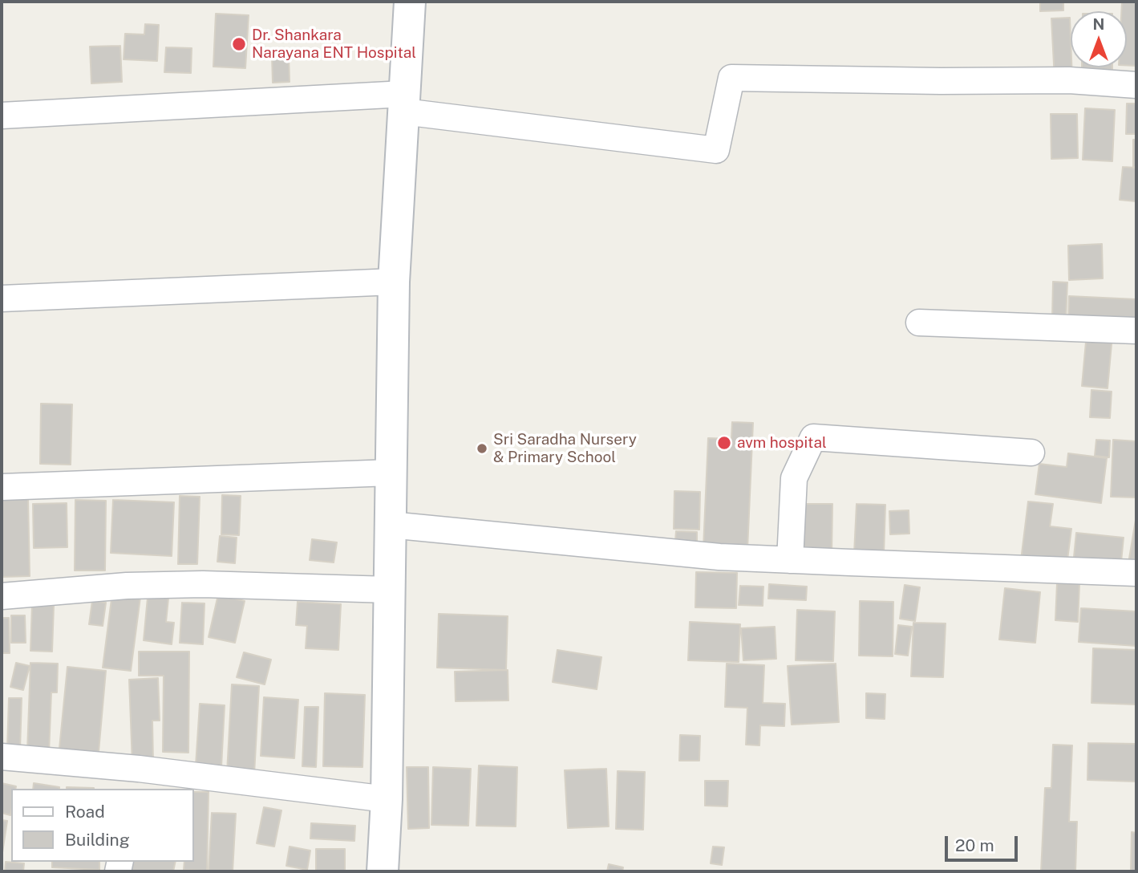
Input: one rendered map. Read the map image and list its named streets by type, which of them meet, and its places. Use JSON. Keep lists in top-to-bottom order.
{
  "places": ["Dr. Shankara Narayana ENT Hospital", "avm hospital", "Sri Saradha Nursery & Primary School"],
  "legend": ["Road", "Building"],
  "scale_bar": "20 m",
  "north": "top"
}
